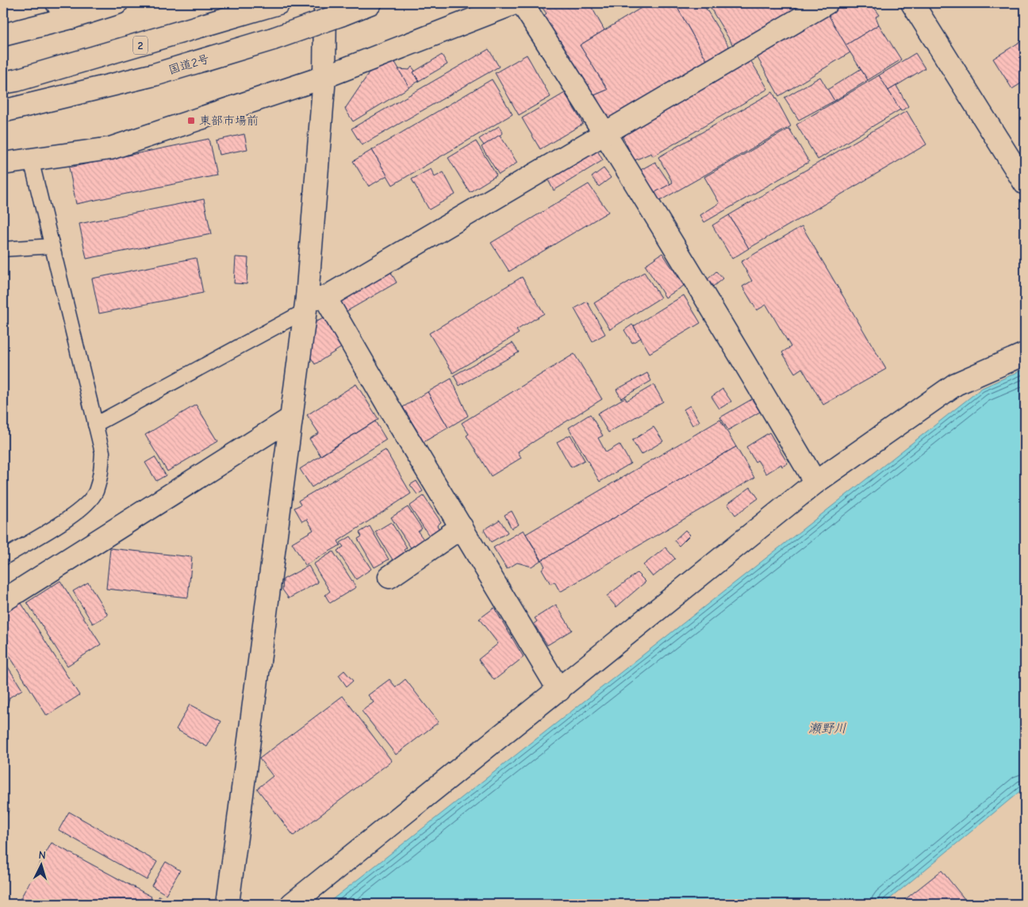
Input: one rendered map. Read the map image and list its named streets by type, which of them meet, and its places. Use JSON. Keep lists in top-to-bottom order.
{
  "streets": {
    "main road": ["2", "国道2号"]
  },
  "water": ["瀬野川"],
  "places": {
    "transit": ["東部市場前"]
  },
  "north": "top"
}
